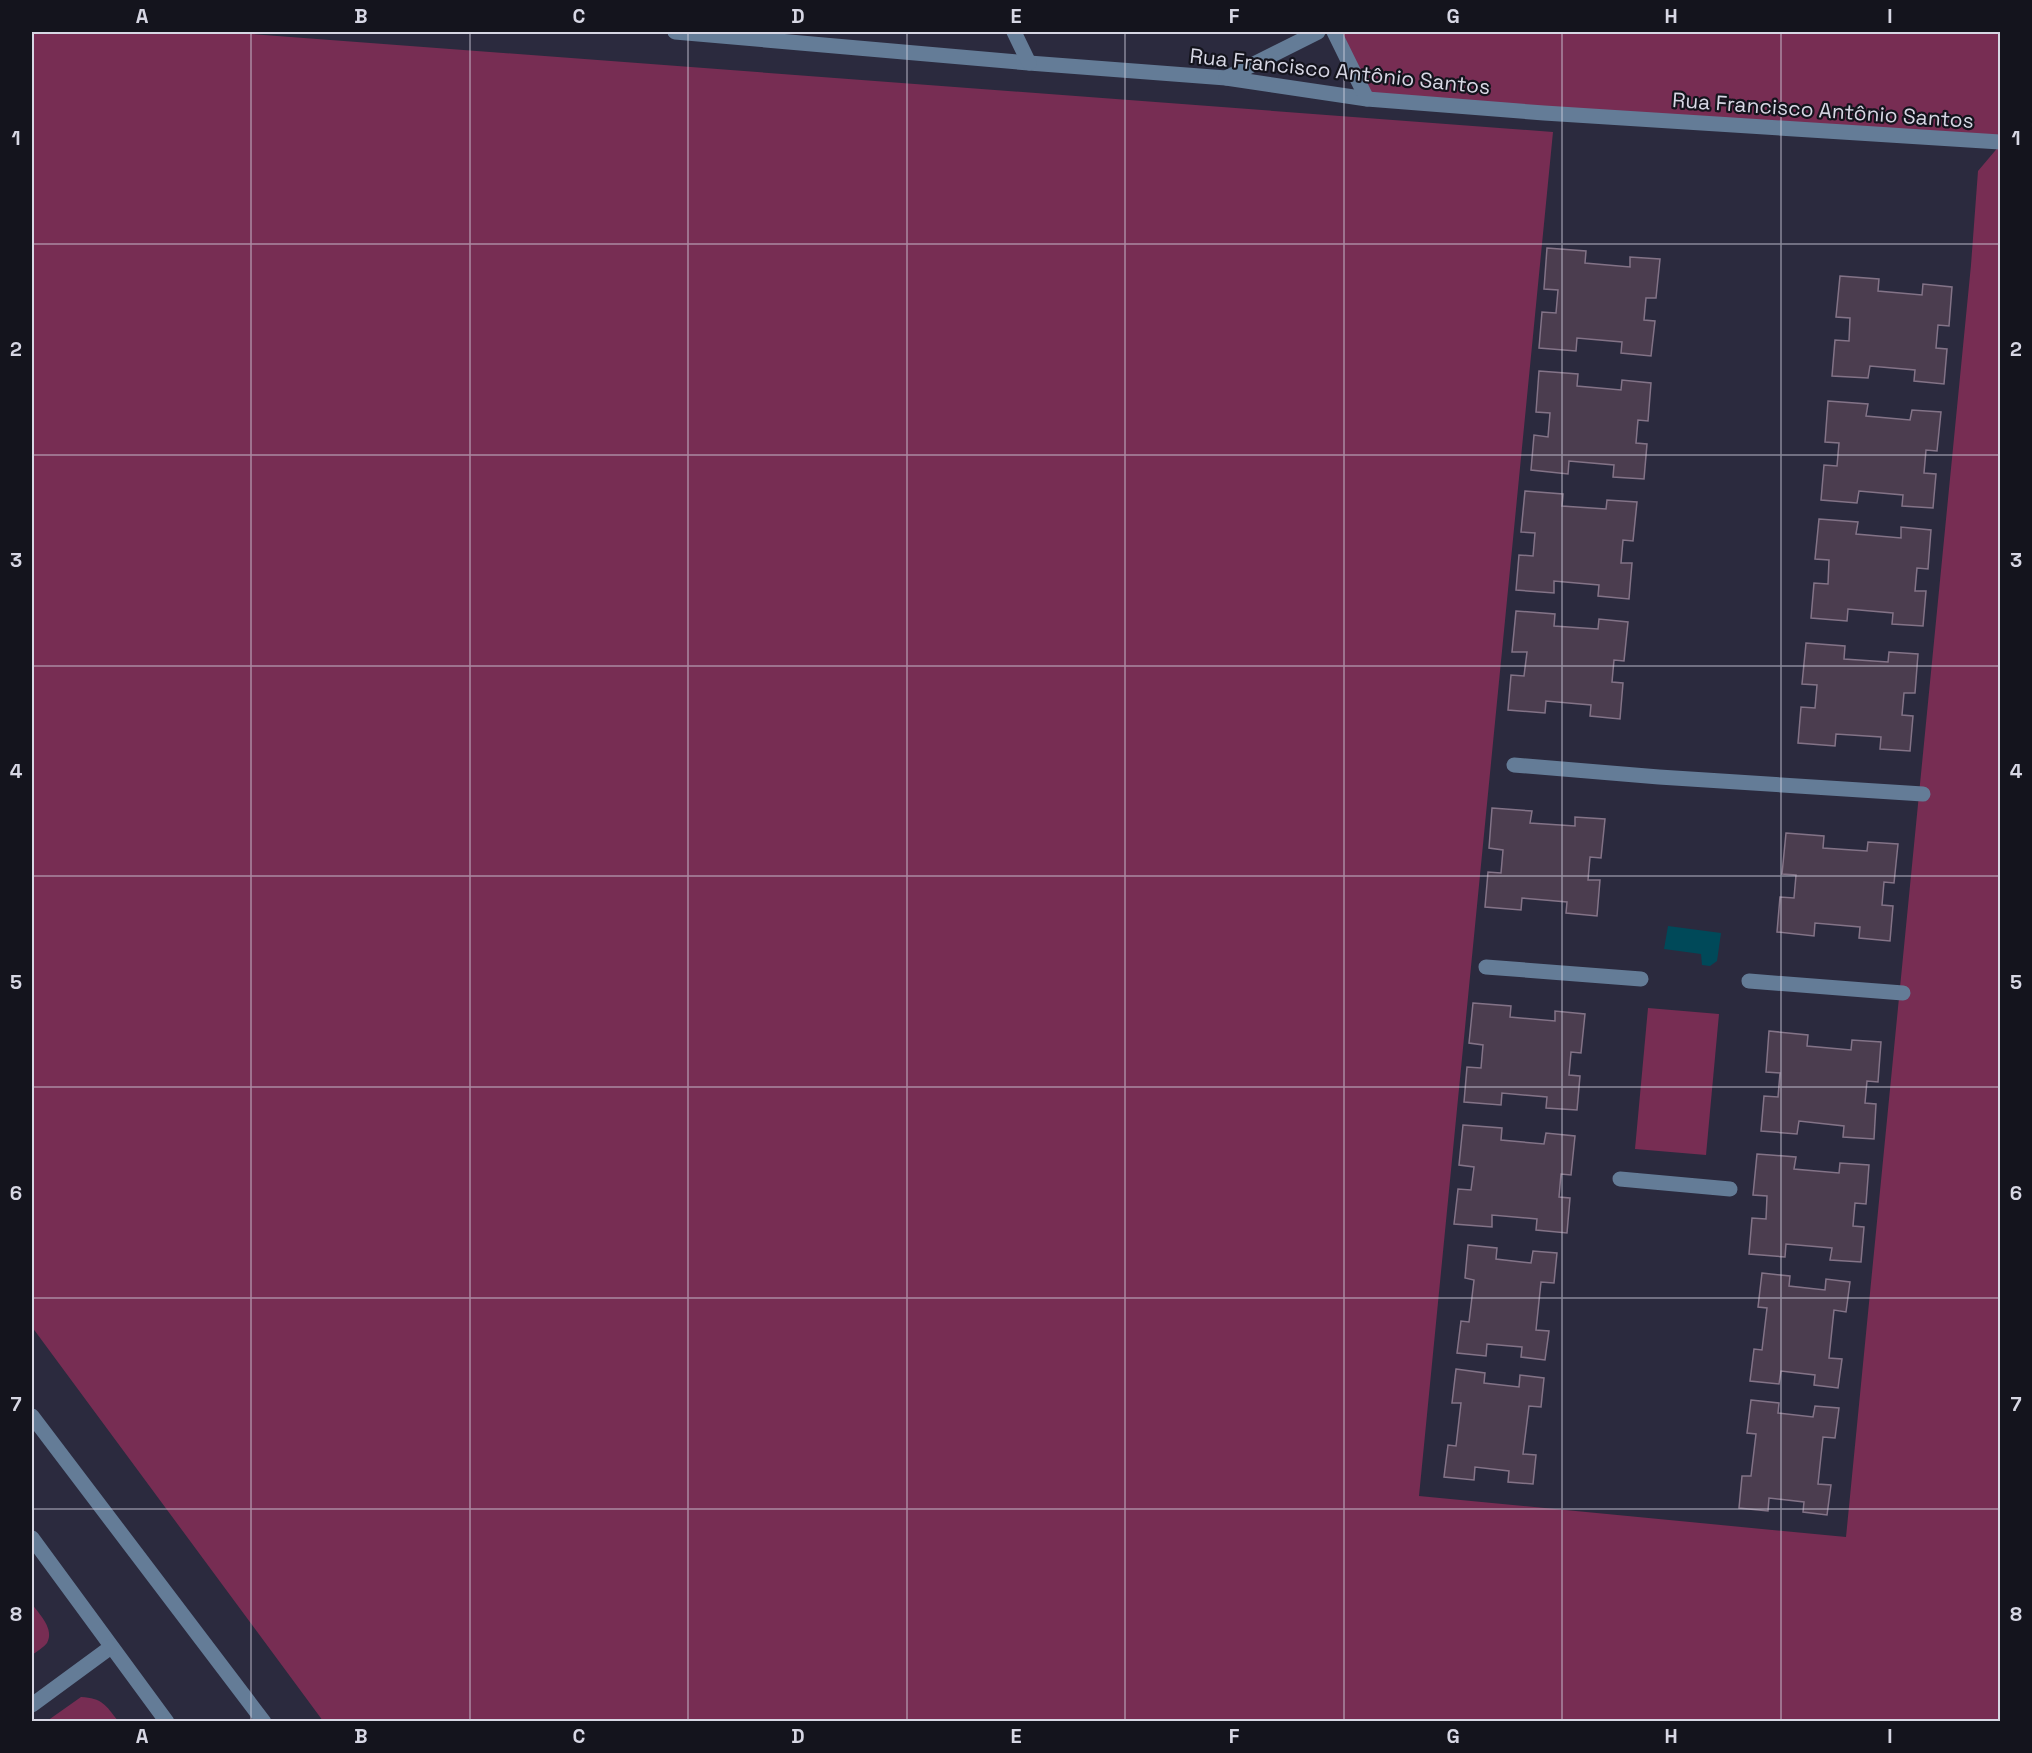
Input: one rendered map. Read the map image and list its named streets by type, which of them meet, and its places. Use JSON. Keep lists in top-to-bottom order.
{
  "streets": {
    "street": ["Rua Francisco Antônio Santos"]
  },
  "grid": {
    "columns": [
      "A",
      "B",
      "C",
      "D",
      "E",
      "F",
      "G",
      "H",
      "I"
    ],
    "rows": [
      "1",
      "2",
      "3",
      "4",
      "5",
      "6",
      "7",
      "8"
    ]
  }
}
